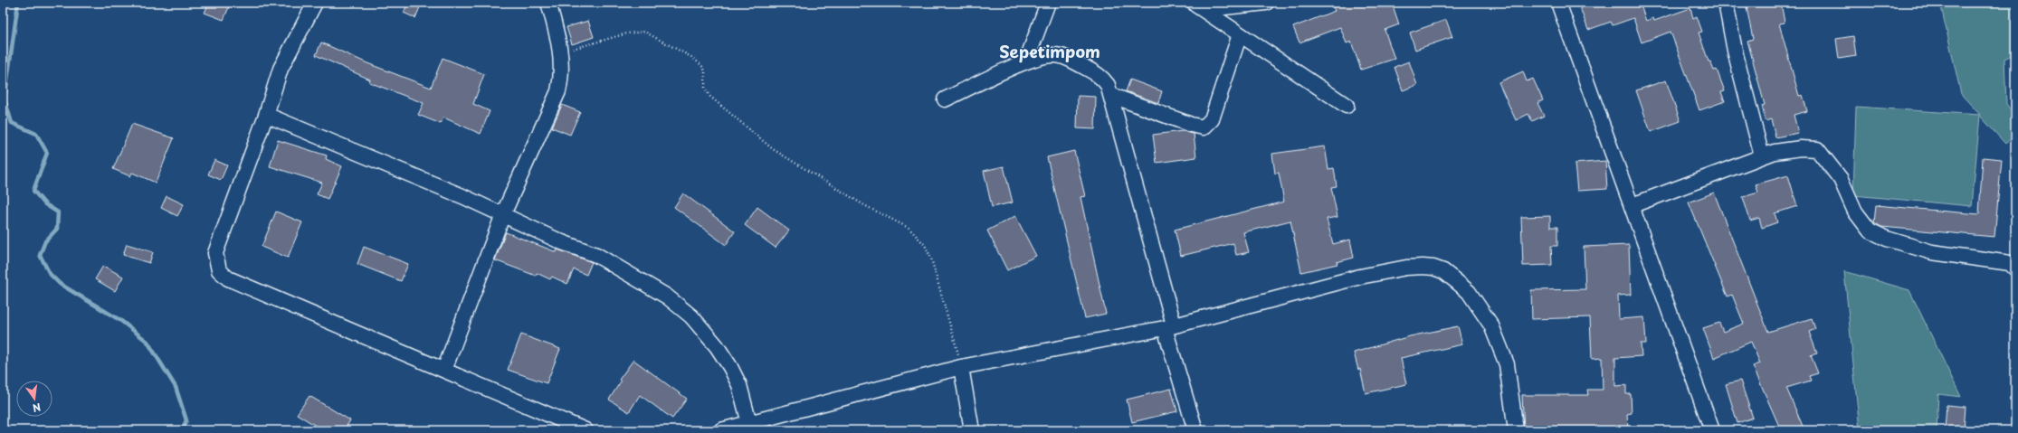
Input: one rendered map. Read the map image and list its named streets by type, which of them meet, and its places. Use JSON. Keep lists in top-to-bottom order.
{
  "districts": ["Sepetimpom"],
  "north": "bottom"
}
